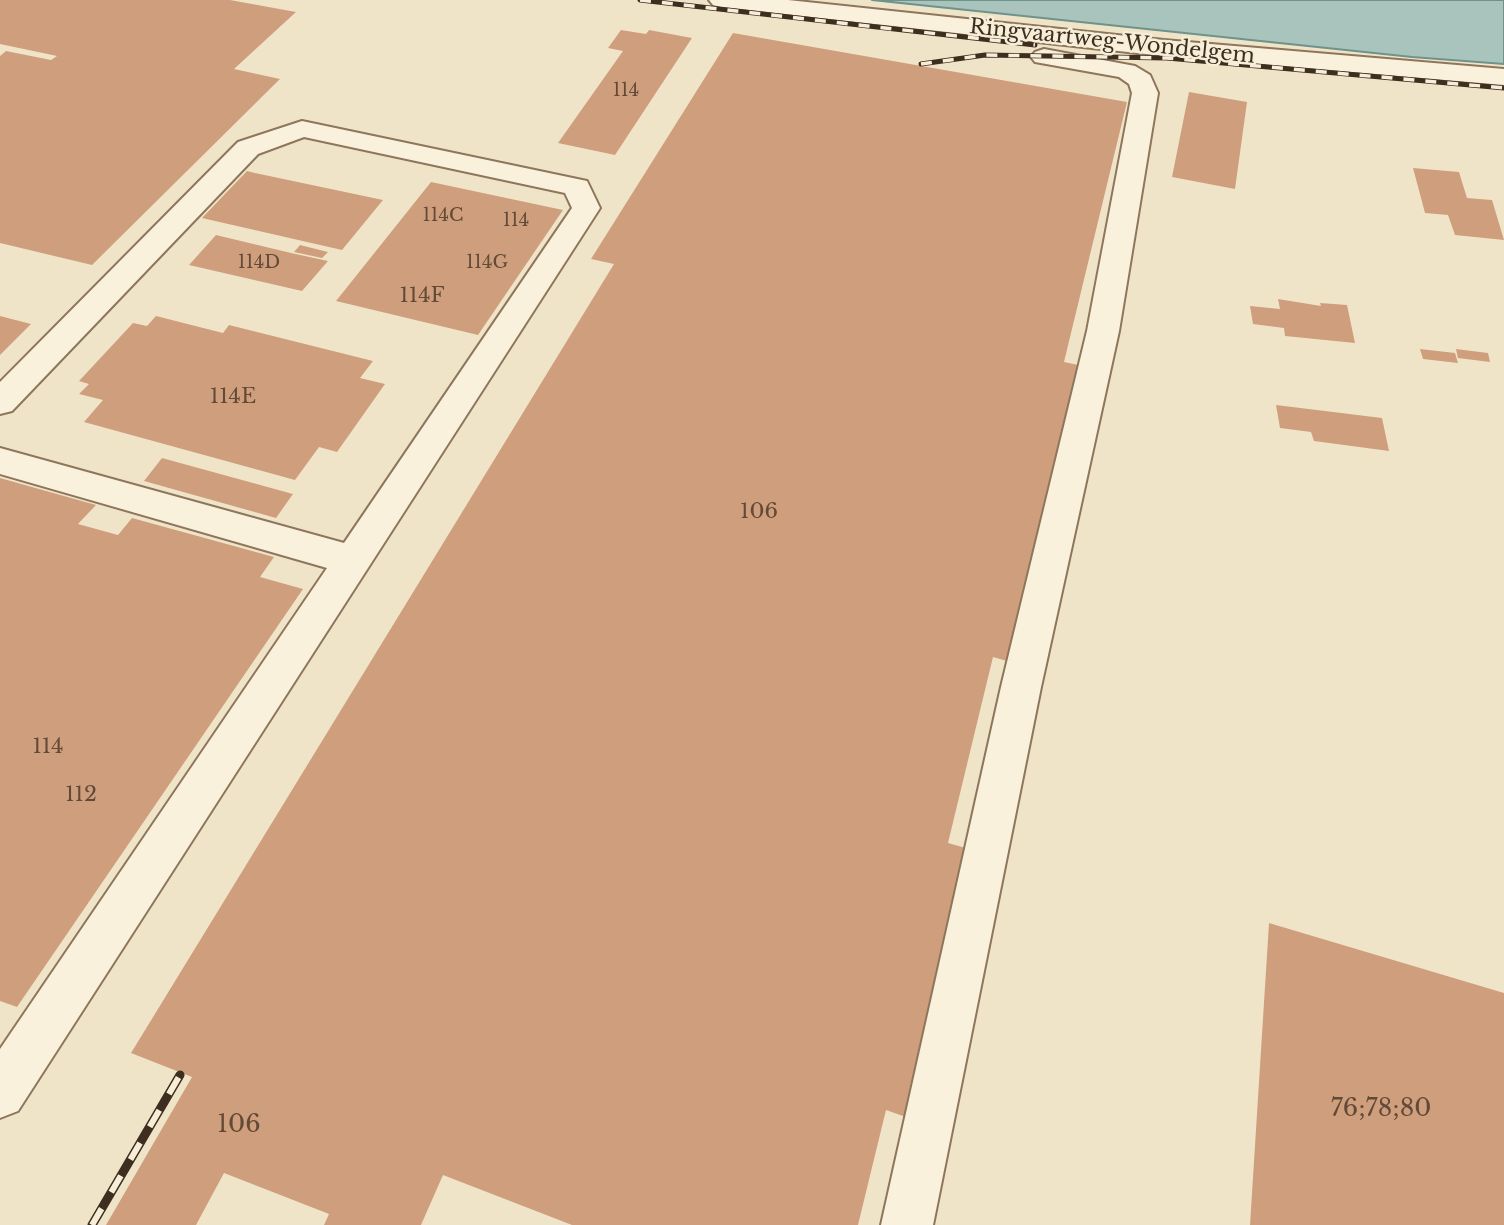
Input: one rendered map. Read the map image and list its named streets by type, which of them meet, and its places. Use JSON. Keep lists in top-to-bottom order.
{
  "streets": {
    "street": ["Ringvaartweg-Wondelgem"]
  },
  "house_numbers": [
    "114",
    "114C",
    "114",
    "114D",
    "114G",
    "114F",
    "114E",
    "106",
    "114",
    "112",
    "76;78;80",
    "106"
  ]
}
